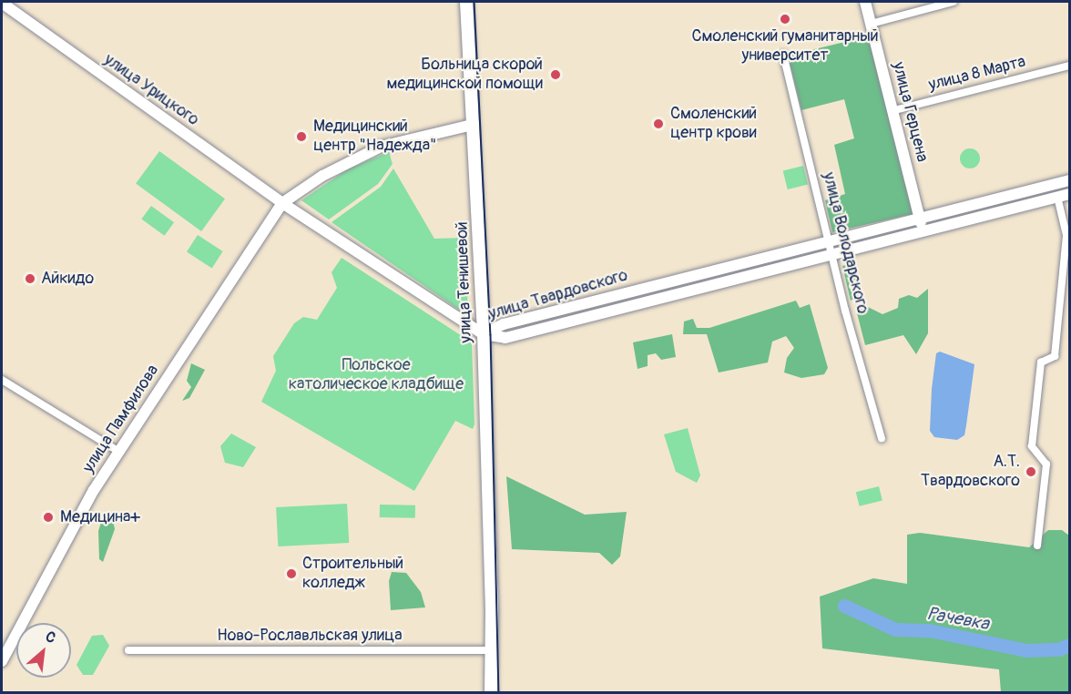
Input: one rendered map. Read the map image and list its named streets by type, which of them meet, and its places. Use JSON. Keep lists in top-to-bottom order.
{
  "streets": {
    "main road": ["улица Тенишевой"],
    "street": [
      "улица 8 Марта",
      "улица Урицкого",
      "улица Герцена",
      "улица Володарского",
      "улица Твардовского",
      "улица Памфилова",
      "Ново-Рославльская улица"
    ]
  },
  "crossings": [
    ["улица 8 Марта", "улица Герцена"],
    ["улица Урицкого", "улица Тенишевой"],
    ["улица Урицкого", "улица Твардовского"],
    ["улица Урицкого", "улица Памфилова"],
    ["улица Герцена", "улица Твардовского"],
    ["улица Володарского", "улица Твардовского"],
    ["улица Тенишевой", "улица Твардовского"],
    ["улица Тенишевой", "Ново-Рославльская улица"]
  ],
  "water": ["Рачевка"],
  "parks": ["Польское католическое кладбище"],
  "places": [
    "Смоленский гуманитарный университет",
    "Больница скорой медицинской помощи",
    "Смоленский центр крови",
    "Медицинский центр \"Надежда\"",
    "Айкидо",
    "А.Т. Твардовского",
    "Медицина+",
    "Строительный колледж"
  ],
  "north": "top right"
}
